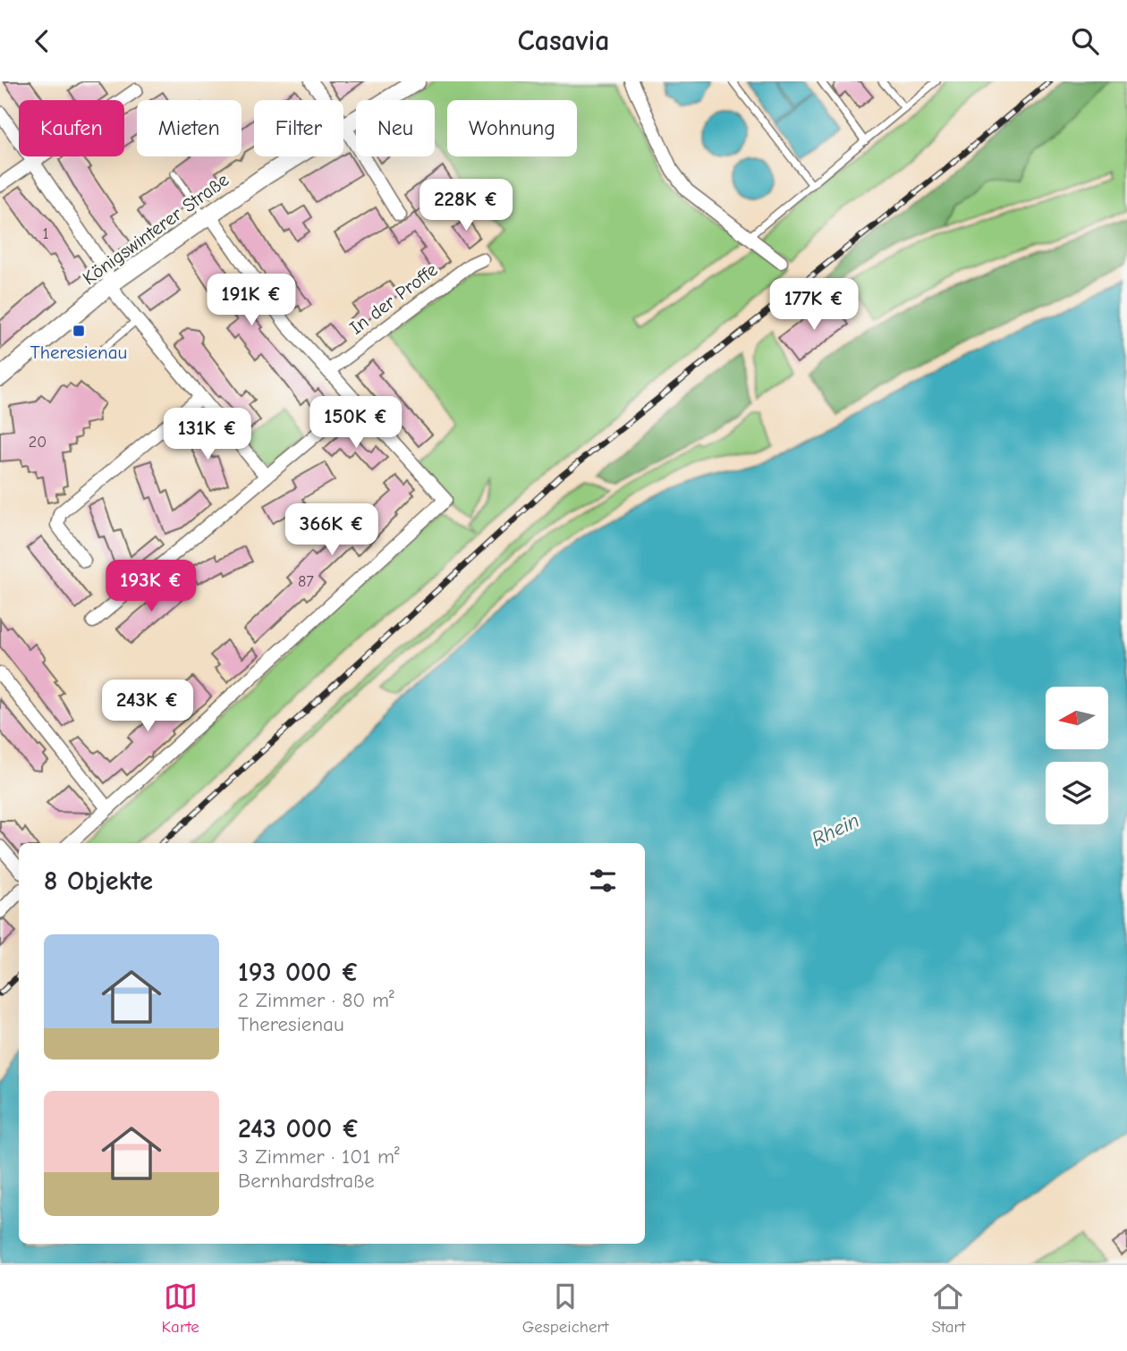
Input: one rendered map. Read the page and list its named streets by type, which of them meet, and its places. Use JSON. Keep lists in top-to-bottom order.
{
  "streets": {
    "main road": ["Königswinterer Straße"],
    "street": ["In der Proffe"]
  },
  "water": ["Rhein"],
  "places": {
    "transit": ["Theresienau"]
  },
  "house_numbers": ["1", "20", "87"],
  "north": "left",
  "page": {
    "header": "Casavia",
    "chip": [
      "Kaufen",
      "Mieten",
      "Filter",
      "Neu",
      "Wohnung"
    ],
    "price": [
      "228K €",
      "191K €",
      "177K €",
      "150K €",
      "131K €",
      "366K €",
      "193K €",
      "243K €"
    ],
    "heading": "8 Objekte",
    "list": [
      {
        "name": "193 000 €",
        "note": "2 Zimmer · 80 m² · Theresienau"
      },
      {
        "name": "243 000 €",
        "note": "3 Zimmer · 101 m² · Bernhardstraße"
      }
    ],
    "tabs": ["Karte", "Gespeichert", "Start"]
  }
}
